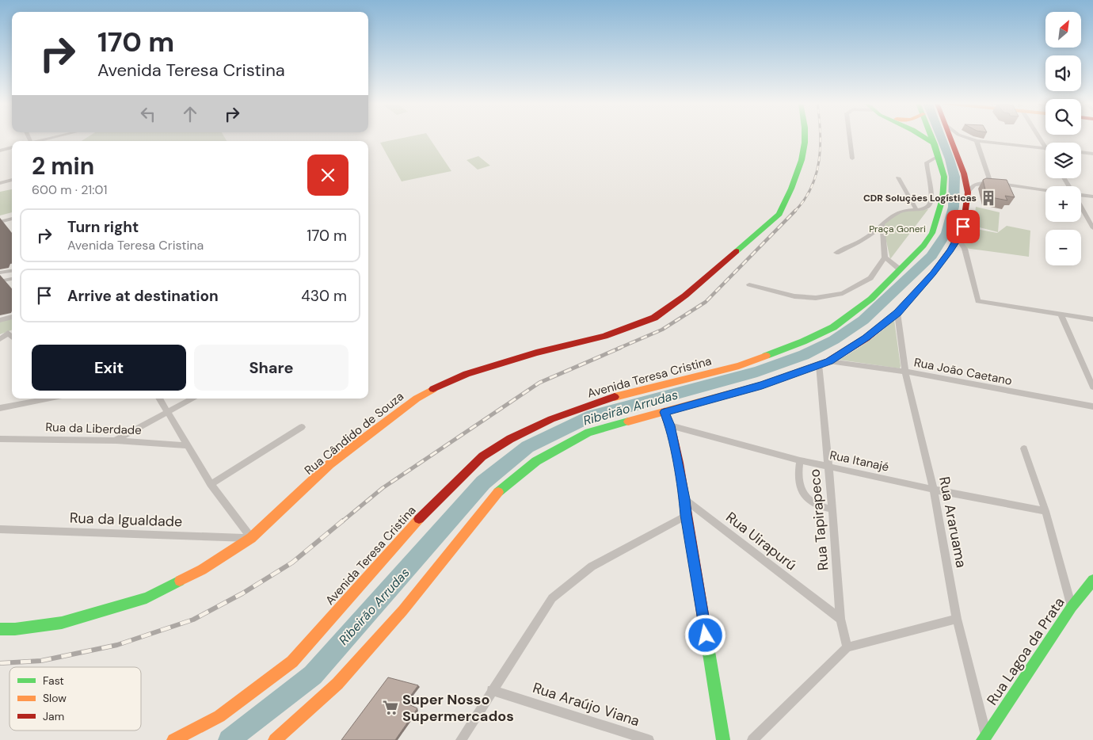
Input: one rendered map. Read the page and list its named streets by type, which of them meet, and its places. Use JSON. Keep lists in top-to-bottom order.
{
  "streets": {
    "main road": ["Avenida Teresa Cristina", "Rua Cândido de Souza", "Rua Lagoa da Prata"],
    "street": [
      "Rua João Caetano",
      "Rua da Liberdade",
      "Rua Itanajé",
      "Rua da Igualdade",
      "Rua Tapirapeco",
      "Rua Araruama",
      "Rua Uirapurú",
      "Rua Araújo Viana"
    ]
  },
  "crossings": [
    ["Rua João Caetano", "Rua Araruama"],
    ["Rua Cândido de Souza", "Rua da Igualdade"],
    ["Rua Itanajé", "Rua Tapirapeco"],
    ["Rua Itanajé", "Rua Araruama"],
    ["Rua Tapirapeco", "Rua Uirapurú"],
    ["Rua Araruama", "Rua Lagoa da Prata"]
  ],
  "water": ["Ribeirão Arrudas"],
  "parks": ["Praça Goneri"],
  "places": {
    "building": ["CDR Soluções Logísticas"],
    "supermarket": ["Super Nosso Supermercados"]
  },
  "legend": ["Fast", "Slow", "Jam"],
  "north": "top right",
  "page": {
    "map_buttons": ["+", "−"],
    "turn": ["170 m", "Avenida Teresa Cristina"],
    "heading": ["2 min", "600 m · 21:01"],
    "list": [
      {
        "name": "Turn right",
        "note": "Avenida Teresa Cristina",
        "value": "170 m"
      },
      {
        "name": "Arrive at destination",
        "value": "430 m"
      }
    ],
    "buttons": ["Exit", "Share"]
  }
}
